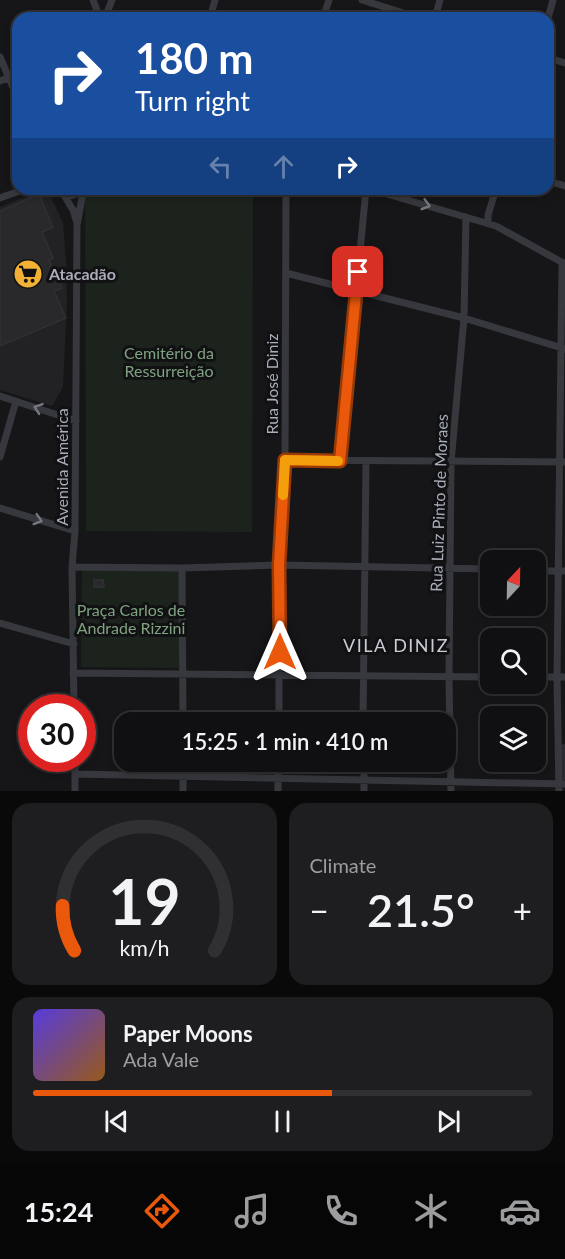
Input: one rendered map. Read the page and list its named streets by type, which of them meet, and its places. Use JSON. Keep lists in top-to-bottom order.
{
  "streets": {
    "street": ["Rua José Diniz", "Avenida América", "Rua Luiz Pinto de Moraes"]
  },
  "districts": ["VILA DINIZ"],
  "parks": ["Cemitério da Ressurreição", "Praça Carlos de Andrade Rizzini"],
  "places": {
    "supermarket": ["Atacadão"]
  },
  "north": "top",
  "page": {
    "turn": ["180 m", "Turn right"],
    "limit": "30",
    "trip": "15:25 · 1 min · 410 m",
    "tile": "Climate",
    "heat": ["−", "21.5°", "+"],
    "song": ["Paper Moons", "Ada Vale"],
    "tabs": "15:24",
    "gauge": ["19", "km/h"]
  }
}
